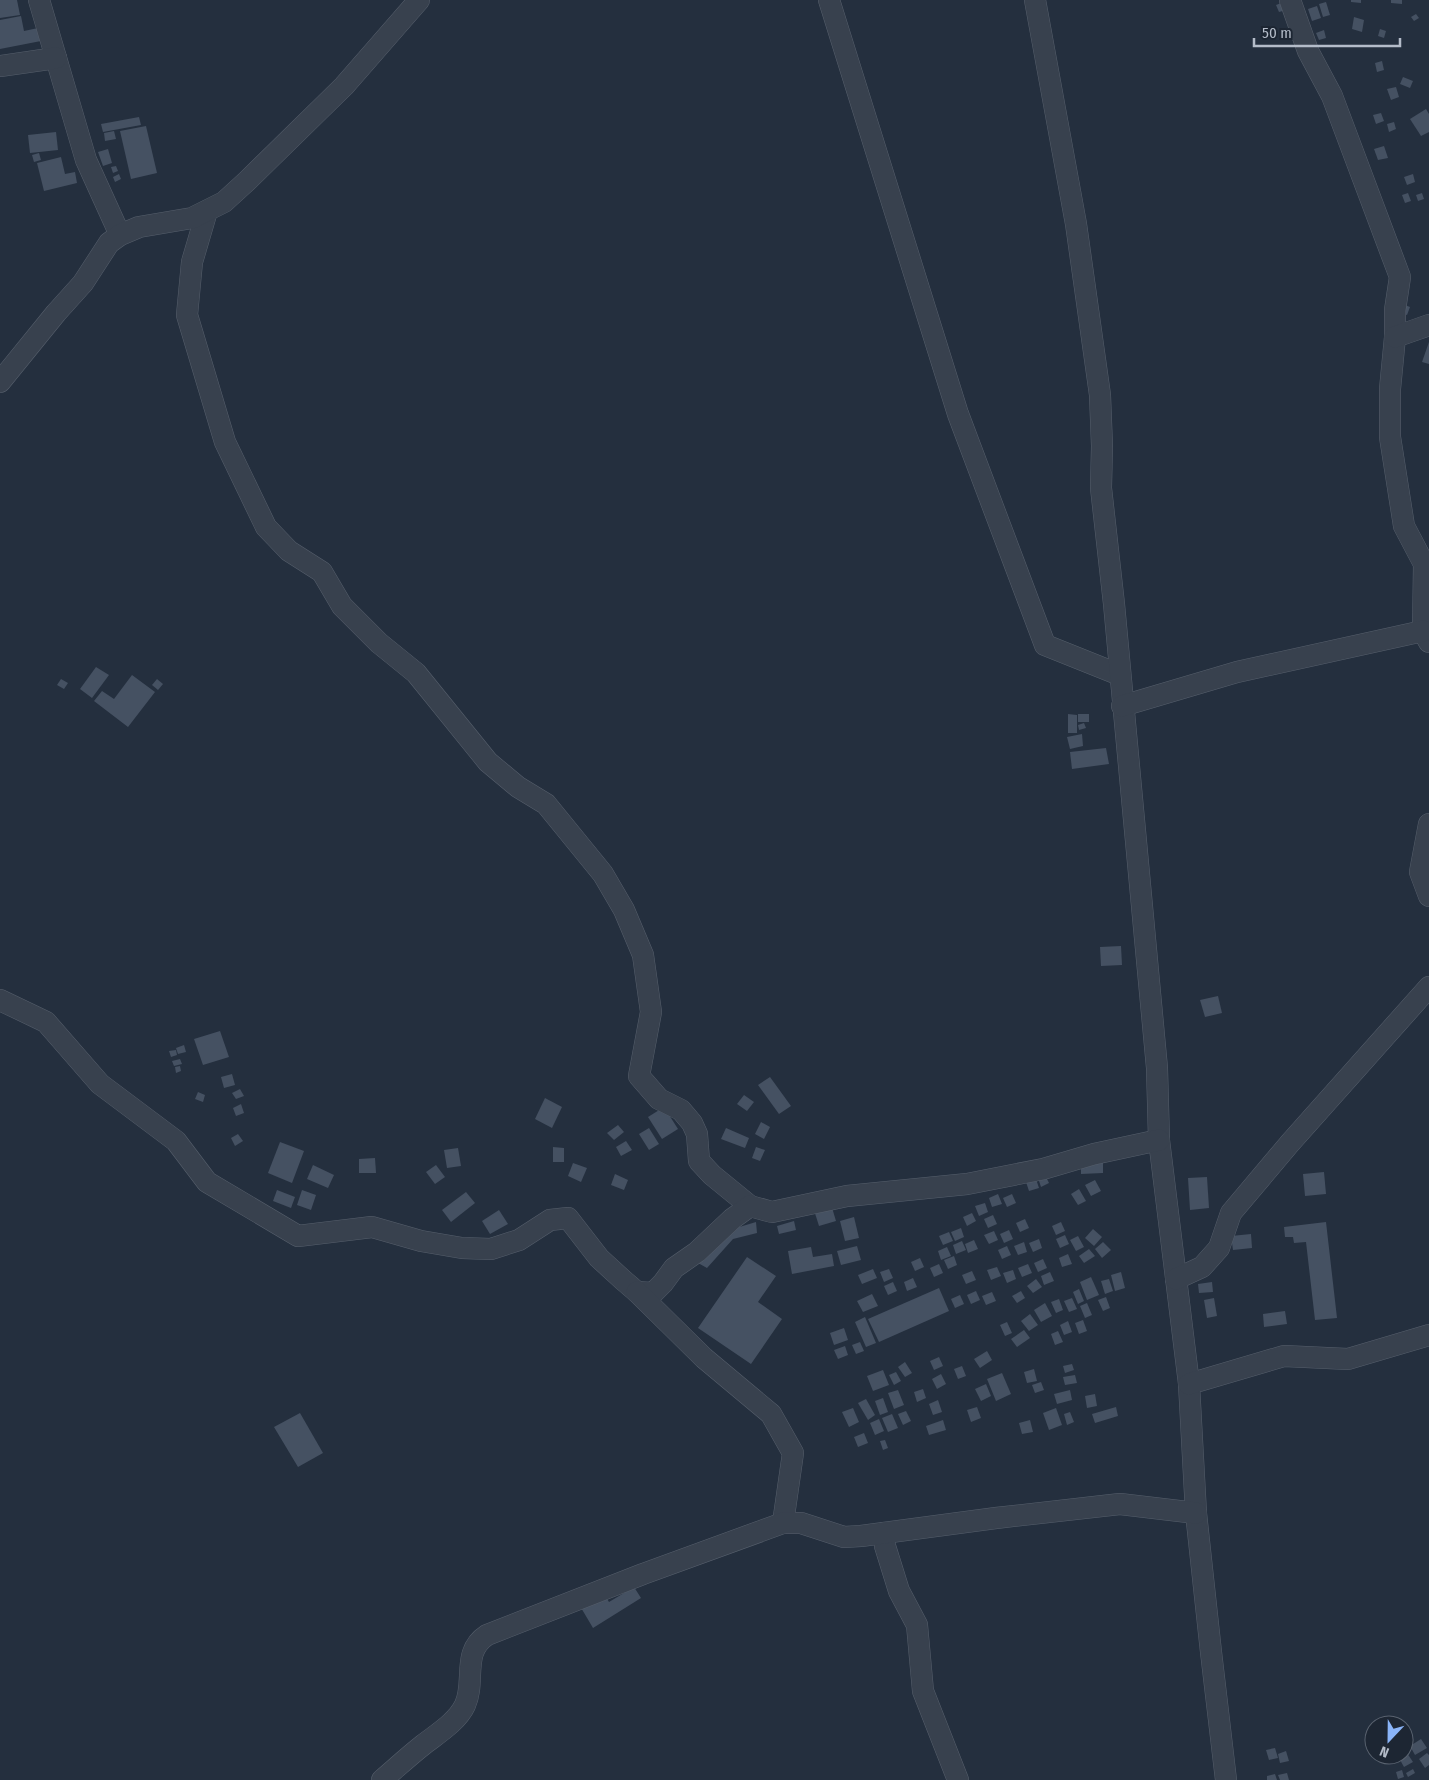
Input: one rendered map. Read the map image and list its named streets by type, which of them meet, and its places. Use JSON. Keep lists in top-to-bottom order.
{
  "scale_bar": "50 m",
  "north": "bottom"
}
